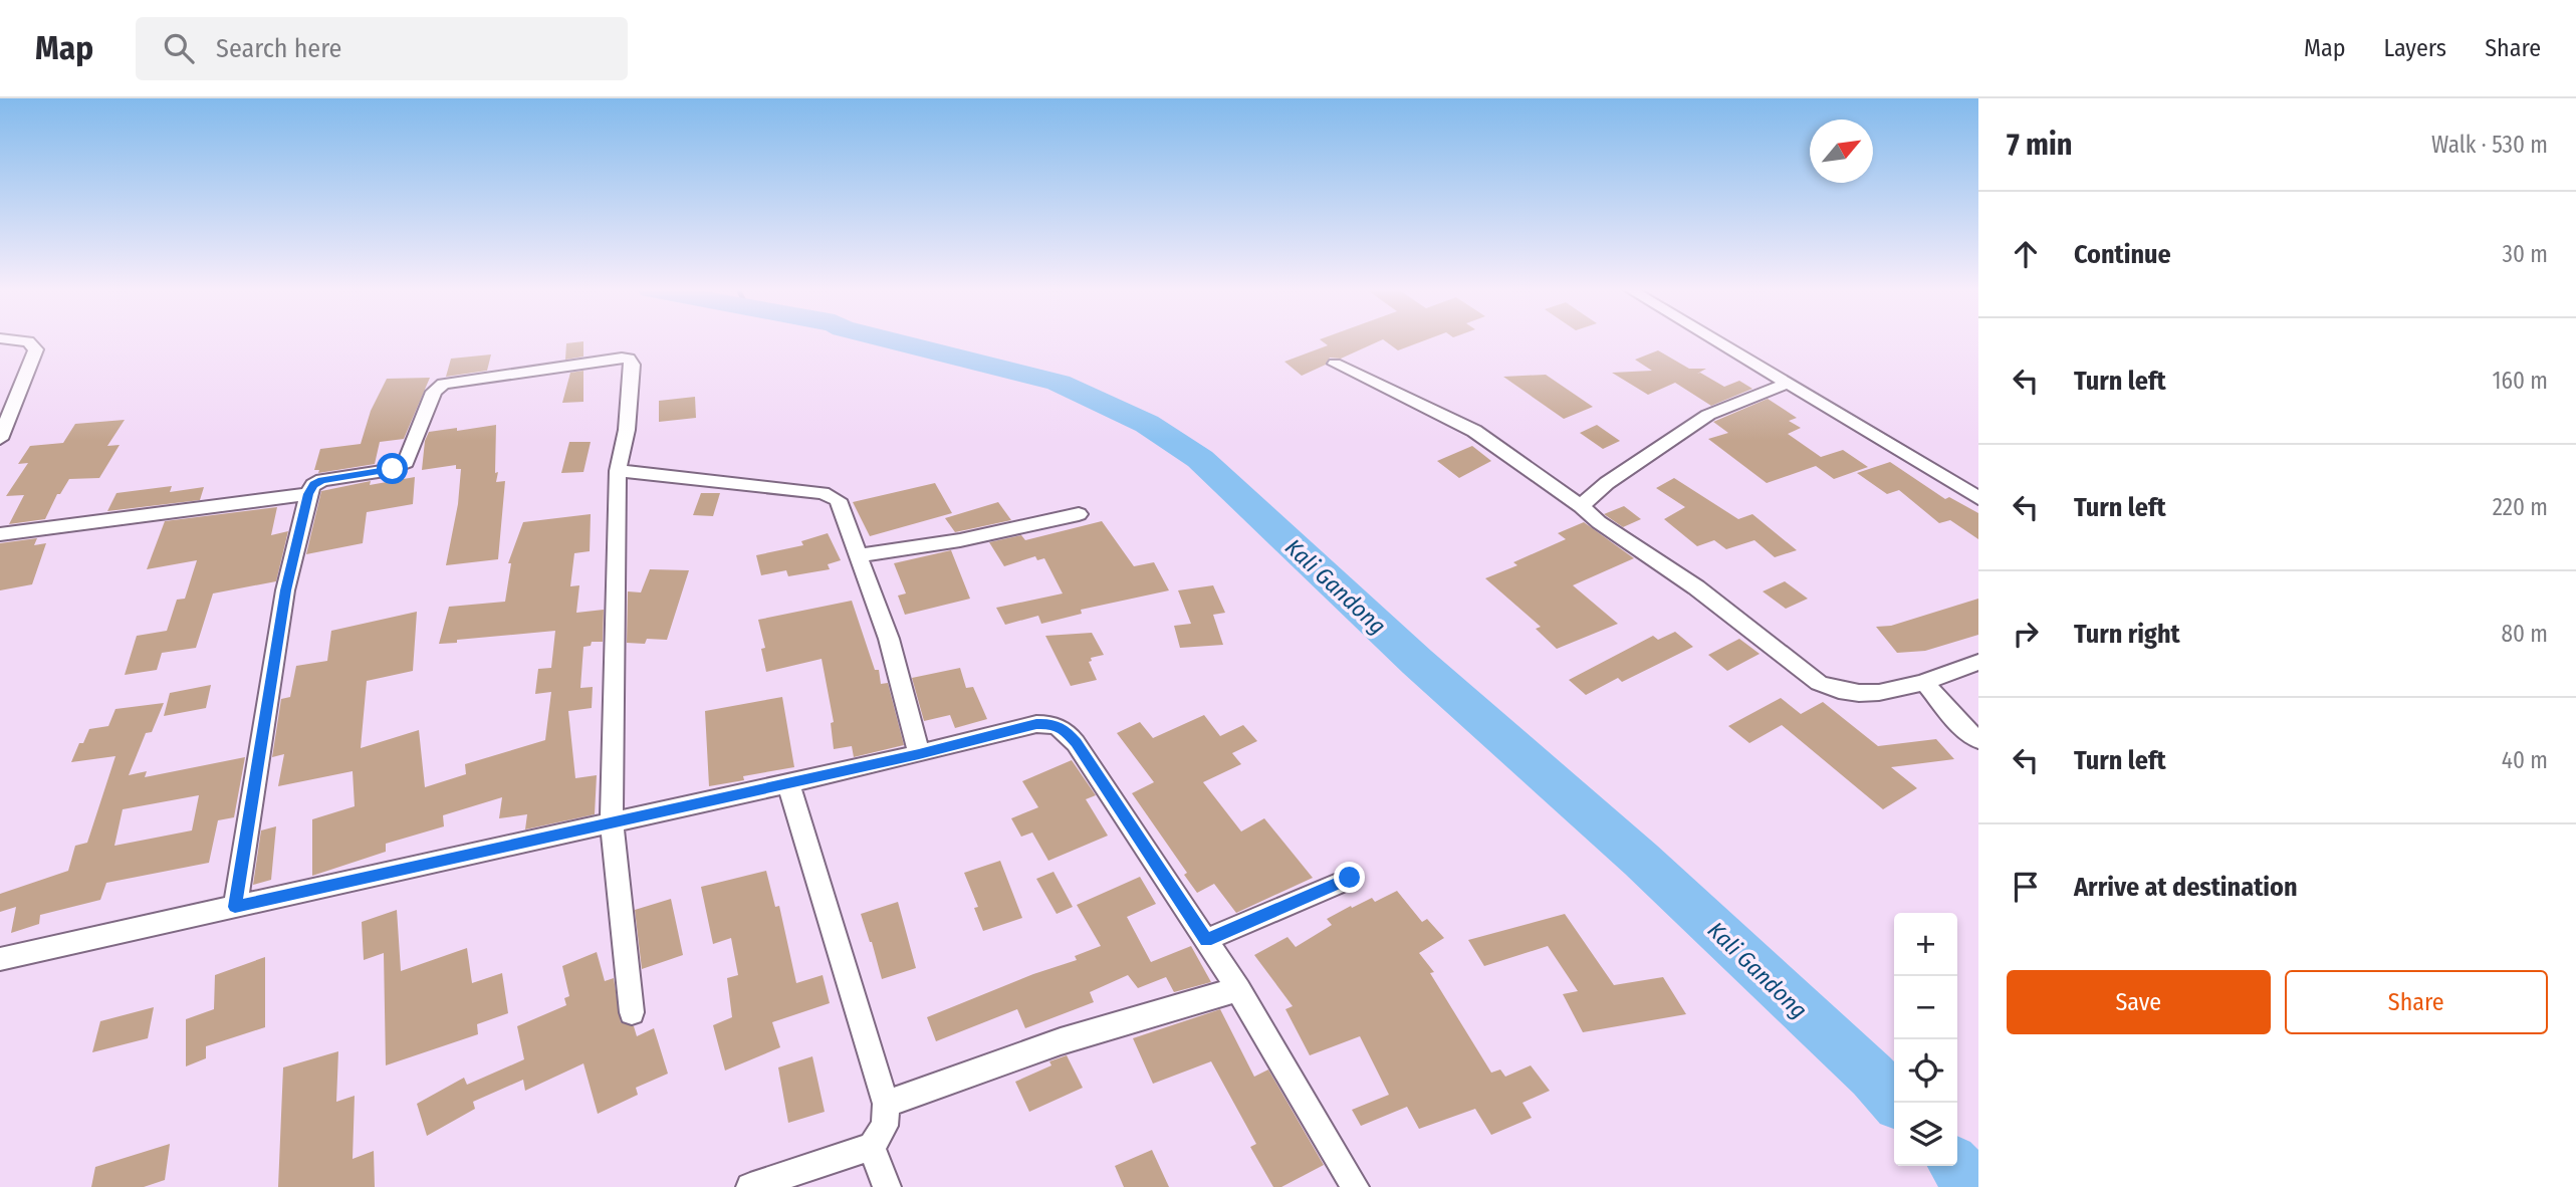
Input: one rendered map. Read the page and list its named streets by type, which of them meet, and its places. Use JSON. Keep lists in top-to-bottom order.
{
  "water": ["Kali Gandong"],
  "north": "top right",
  "page": {
    "header": "Map",
    "search": "Search here",
    "nav": ["Map", "Layers", "Share"],
    "heading": ["7 min", "Walk · 530 m"],
    "list": [
      ["Continue", "30 m"],
      ["Turn left", "160 m"],
      ["Turn left", "220 m"],
      ["Turn right", "80 m"],
      ["Turn left", "40 m"],
      "Arrive at destination"
    ],
    "map_buttons": ["+", "−"],
    "buttons": ["Save", "Share"]
  }
}
